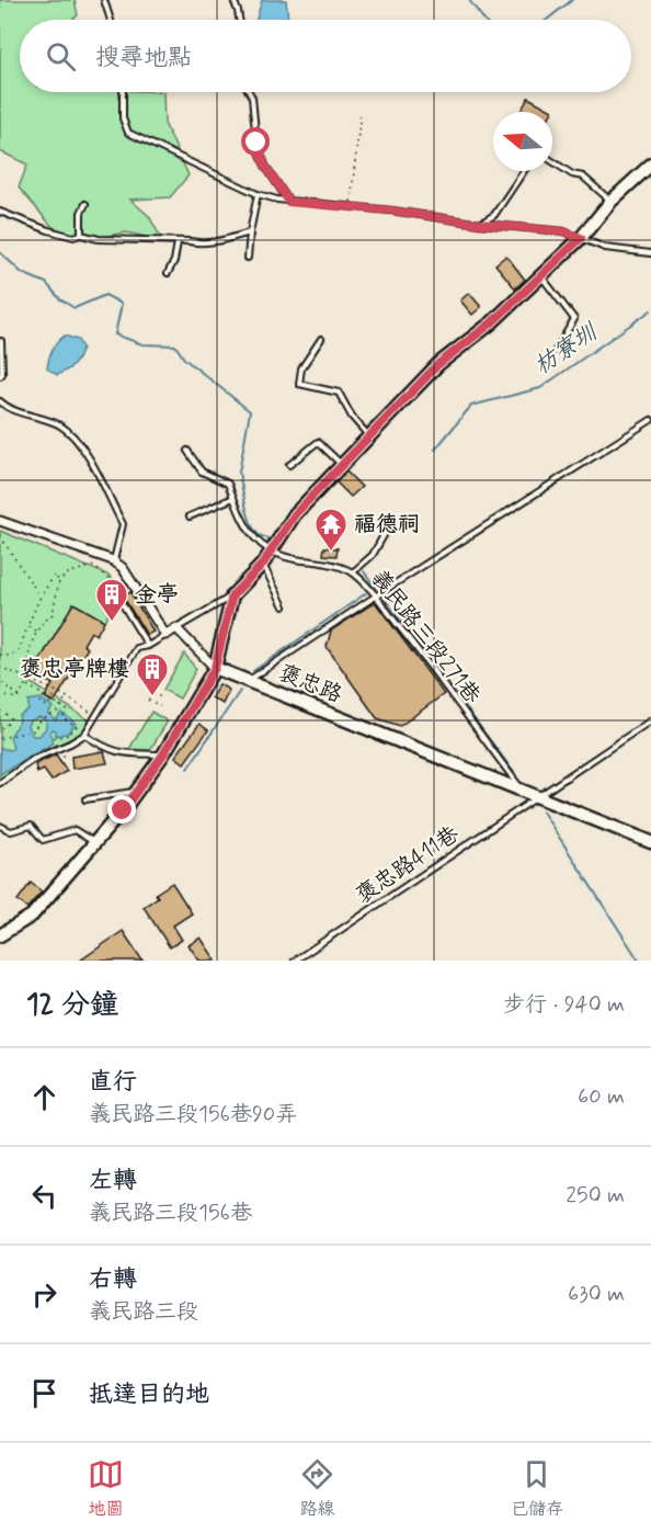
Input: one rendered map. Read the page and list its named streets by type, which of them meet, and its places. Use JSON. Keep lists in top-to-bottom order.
{
  "streets": {
    "main road": ["褒忠路"],
    "lane": ["義民路三段271巷", "褒忠路411巷"]
  },
  "crossings": [
    ["義民路三段271巷", "褒忠路"],
    ["褒忠路", "褒忠路411巷"]
  ],
  "water": ["枋寮圳"],
  "places": {
    "temple": ["福德祠"],
    "building": ["金亭", "褒忠亭牌樓"]
  },
  "north": "left",
  "page": {
    "search": "搜尋地點",
    "heading": ["12 分鐘", "步行 · 940 m"],
    "list": [
      ["直行", "義民路三段156巷90弄", "60 m"],
      ["左轉", "義民路三段156巷", "250 m"],
      ["右轉", "義民路三段", "630 m"],
      "抵達目的地"
    ],
    "nav": ["地圖", "路線", "已儲存"]
  }
}
